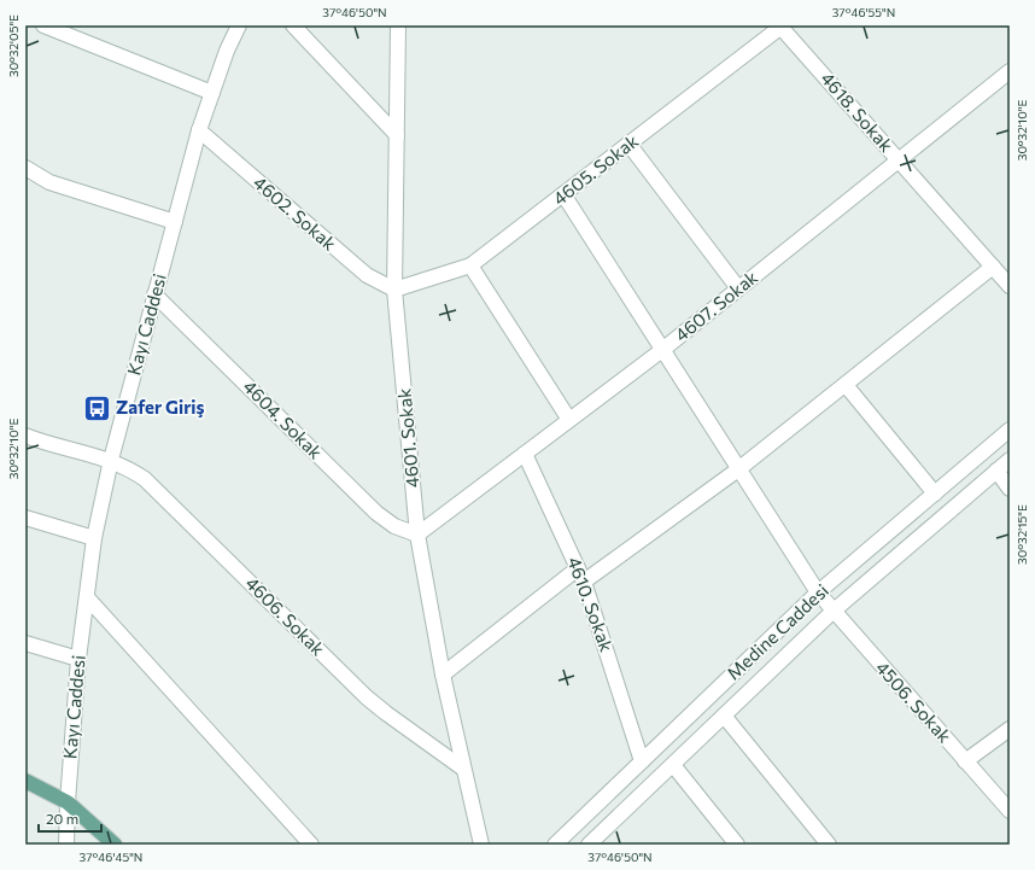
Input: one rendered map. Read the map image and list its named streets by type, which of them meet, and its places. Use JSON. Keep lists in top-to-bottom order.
{
  "streets": {
    "street": [
      "4618. Sokak",
      "4605. Sokak",
      "4602. Sokak",
      "4607. Sokak",
      "Kayı Caddesi",
      "4604. Sokak",
      "4601. Sokak",
      "4610. Sokak",
      "4606. Sokak",
      "Medine Caddesi",
      "4506. Sokak"
    ]
  },
  "crossings": [
    ["4618. Sokak", "4605. Sokak"],
    ["4618. Sokak", "4607. Sokak"],
    ["4605. Sokak", "4602. Sokak"],
    ["4605. Sokak", "4601. Sokak"],
    ["4605. Sokak", "4506. Sokak"],
    ["4602. Sokak", "Kayı Caddesi"],
    ["4602. Sokak", "4601. Sokak"],
    ["4607. Sokak", "4604. Sokak"],
    ["4607. Sokak", "4601. Sokak"],
    ["4607. Sokak", "4610. Sokak"],
    ["4607. Sokak", "4506. Sokak"],
    ["Kayı Caddesi", "4604. Sokak"],
    ["Kayı Caddesi", "4606. Sokak"],
    ["4604. Sokak", "4601. Sokak"],
    ["4601. Sokak", "4606. Sokak"],
    ["4610. Sokak", "Medine Caddesi"],
    ["Medine Caddesi", "4506. Sokak"]
  ],
  "places": {
    "bus stop": ["Zafer Giriş"]
  },
  "scale_bar": "20 m",
  "coordinates": [
    "37°46'50\"N",
    "37°46'55\"N",
    "30°32'05\"E",
    "30°32'10\"E",
    "30°32'15\"E",
    "37°46'45\"N"
  ]
}
